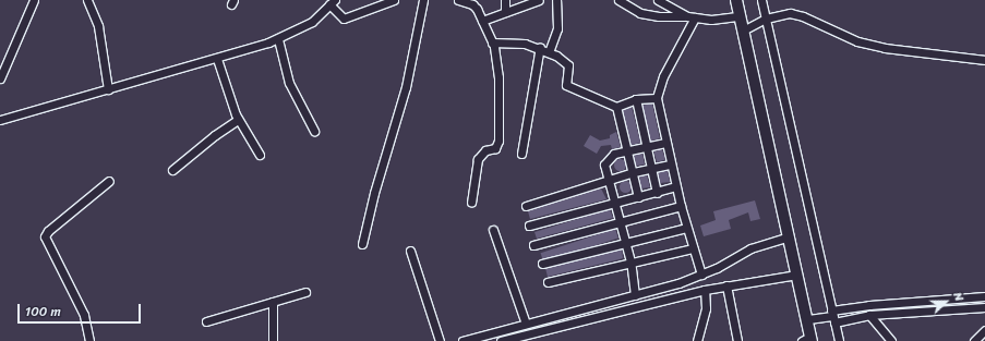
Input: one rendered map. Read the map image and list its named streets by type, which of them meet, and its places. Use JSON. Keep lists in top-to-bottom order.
{
  "scale_bar": "100 m",
  "north": "right"
}
